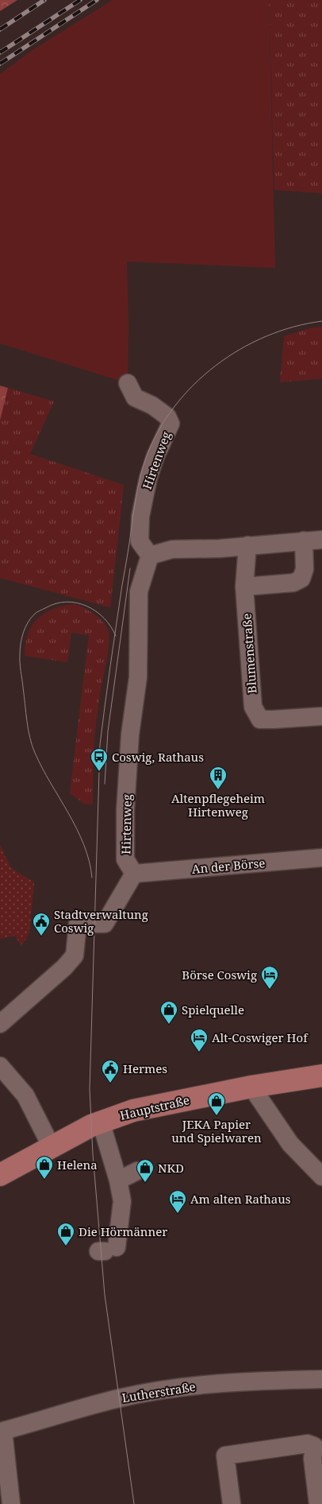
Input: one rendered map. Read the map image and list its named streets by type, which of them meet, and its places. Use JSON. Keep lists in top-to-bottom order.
{
  "streets": {
    "main road": ["Hauptstraße"],
    "street": [
      "Hirtenweg",
      "Blumenstraße",
      "An der Börse",
      "Lutherstraße"
    ]
  },
  "crossings": [
    ["Hirtenweg", "An der Börse"]
  ],
  "places": {
    "bus stop": ["Coswig, Rathaus"],
    "building": ["Altenpflegeheim Hirtenweg"],
    "public building": ["Stadtverwaltung Coswig", "Hermes"],
    "hotel": ["Börse Coswig", "Alt-Coswiger Hof", "Am alten Rathaus"],
    "shop": [
      "Spielquelle",
      "JEKA Papier und Spielwaren",
      "Helena",
      "NKD",
      "Die Hörmänner"
    ]
  }
}
